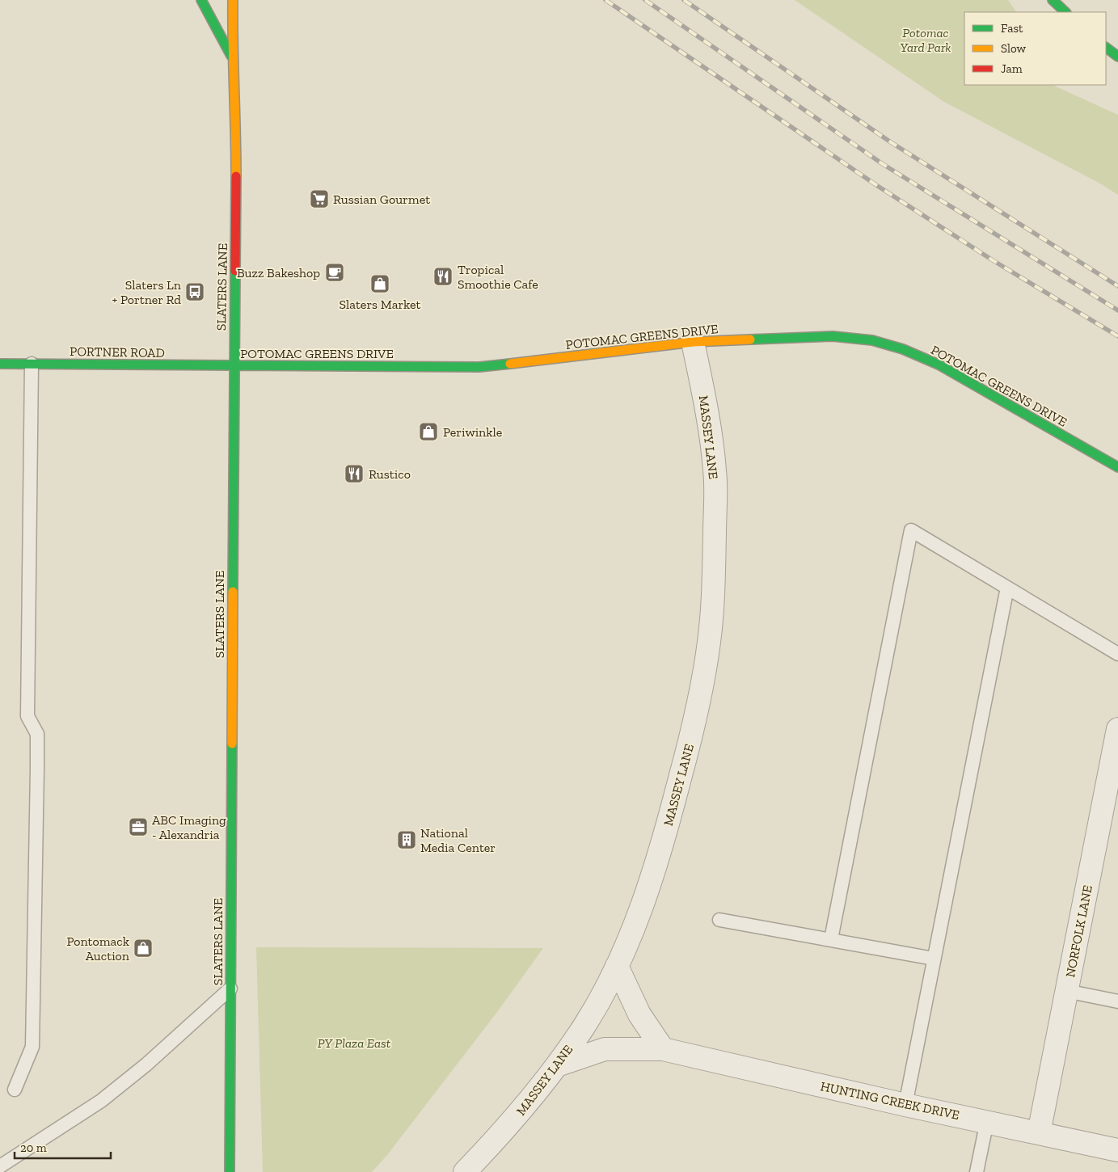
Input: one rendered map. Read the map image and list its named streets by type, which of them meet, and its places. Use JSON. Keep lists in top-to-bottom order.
{
  "streets": {
    "main road": ["SLATERS LANE", "POTOMAC GREENS DRIVE", "PORTNER ROAD"],
    "street": ["MASSEY LANE", "NORFOLK LANE", "HUNTING CREEK DRIVE"]
  },
  "crossings": [
    ["SLATERS LANE", "POTOMAC GREENS DRIVE"],
    ["SLATERS LANE", "PORTNER ROAD"],
    ["POTOMAC GREENS DRIVE", "PORTNER ROAD"],
    ["POTOMAC GREENS DRIVE", "MASSEY LANE"],
    ["MASSEY LANE", "HUNTING CREEK DRIVE"],
    ["NORFOLK LANE", "HUNTING CREEK DRIVE"]
  ],
  "parks": ["Potomac Yard Park", "PY Plaza East"],
  "places": {
    "supermarket": ["Russian Gourmet"],
    "cafe": ["Buzz Bakeshop"],
    "restaurant": ["Tropical Smoothie Cafe", "Rustico"],
    "shop": ["Slaters Market", "Periwinkle", "Pontomack Auction"],
    "bus stop": ["Slaters Ln + Portner Rd"],
    "office": ["ABC Imaging - Alexandria"],
    "building": ["National Media Center"]
  },
  "legend": ["Fast", "Slow", "Jam"],
  "scale_bar": "20 m"
}
